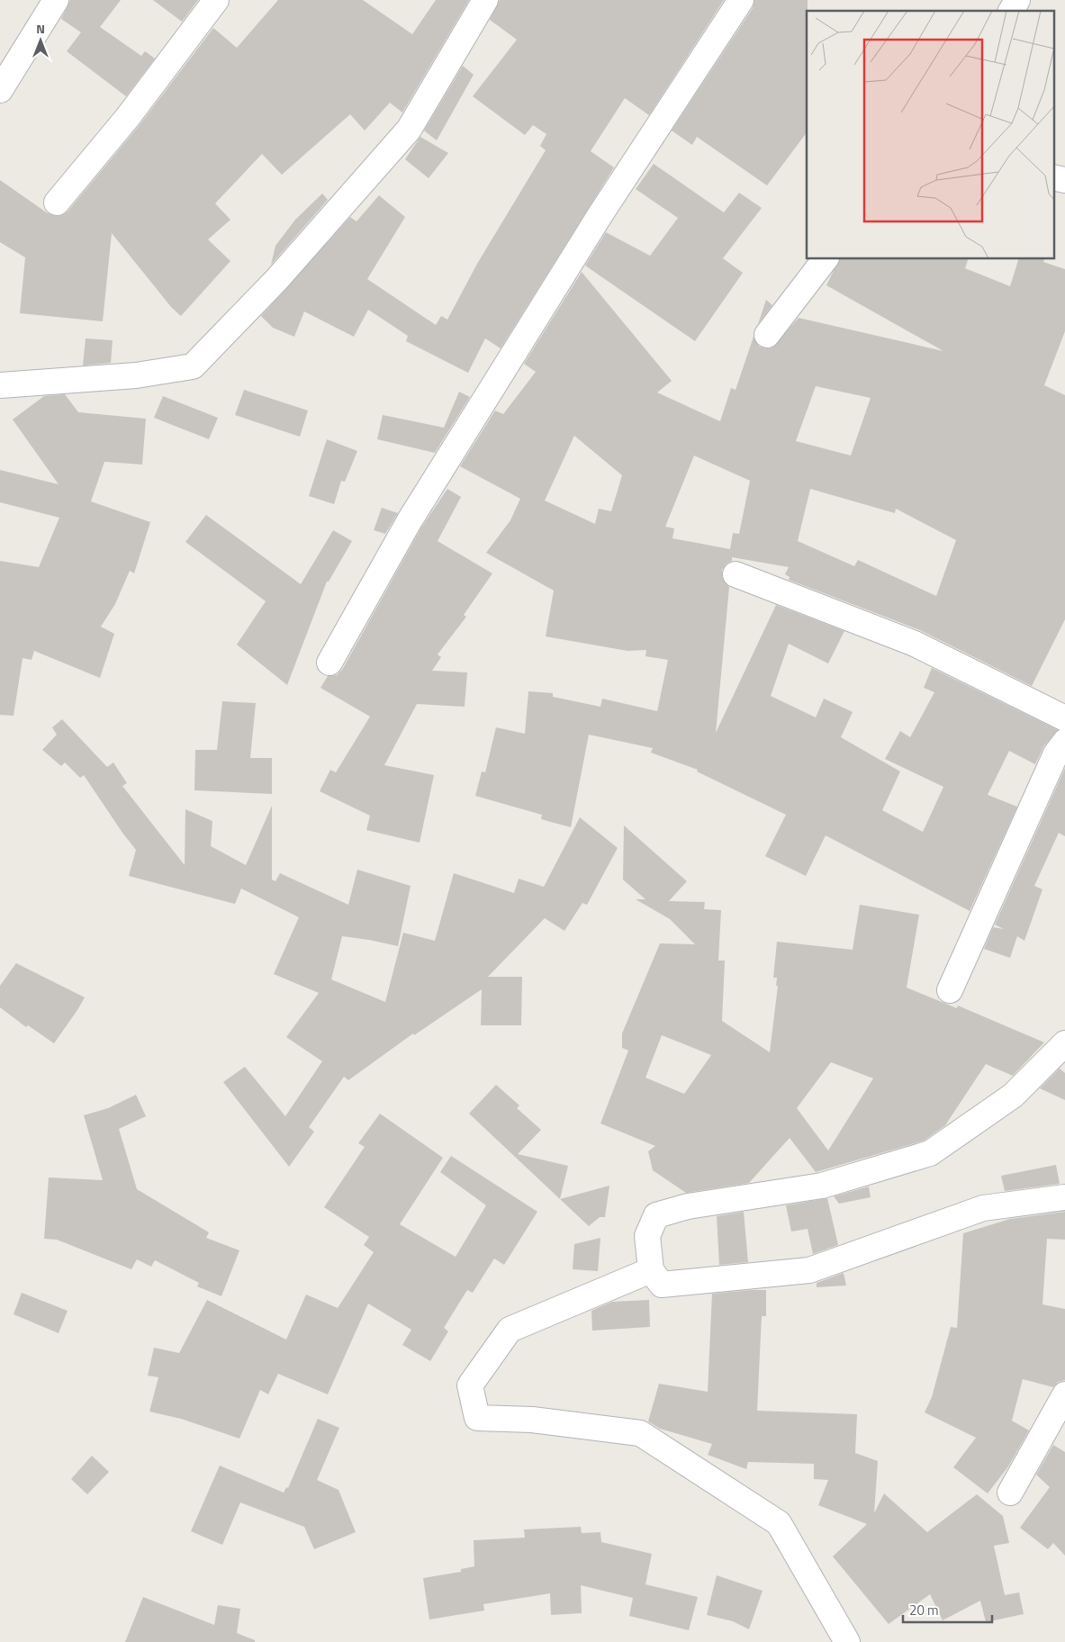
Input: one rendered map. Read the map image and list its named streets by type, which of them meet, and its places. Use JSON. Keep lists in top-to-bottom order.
{
  "scale_bar": "20 m",
  "north": "top"
}
